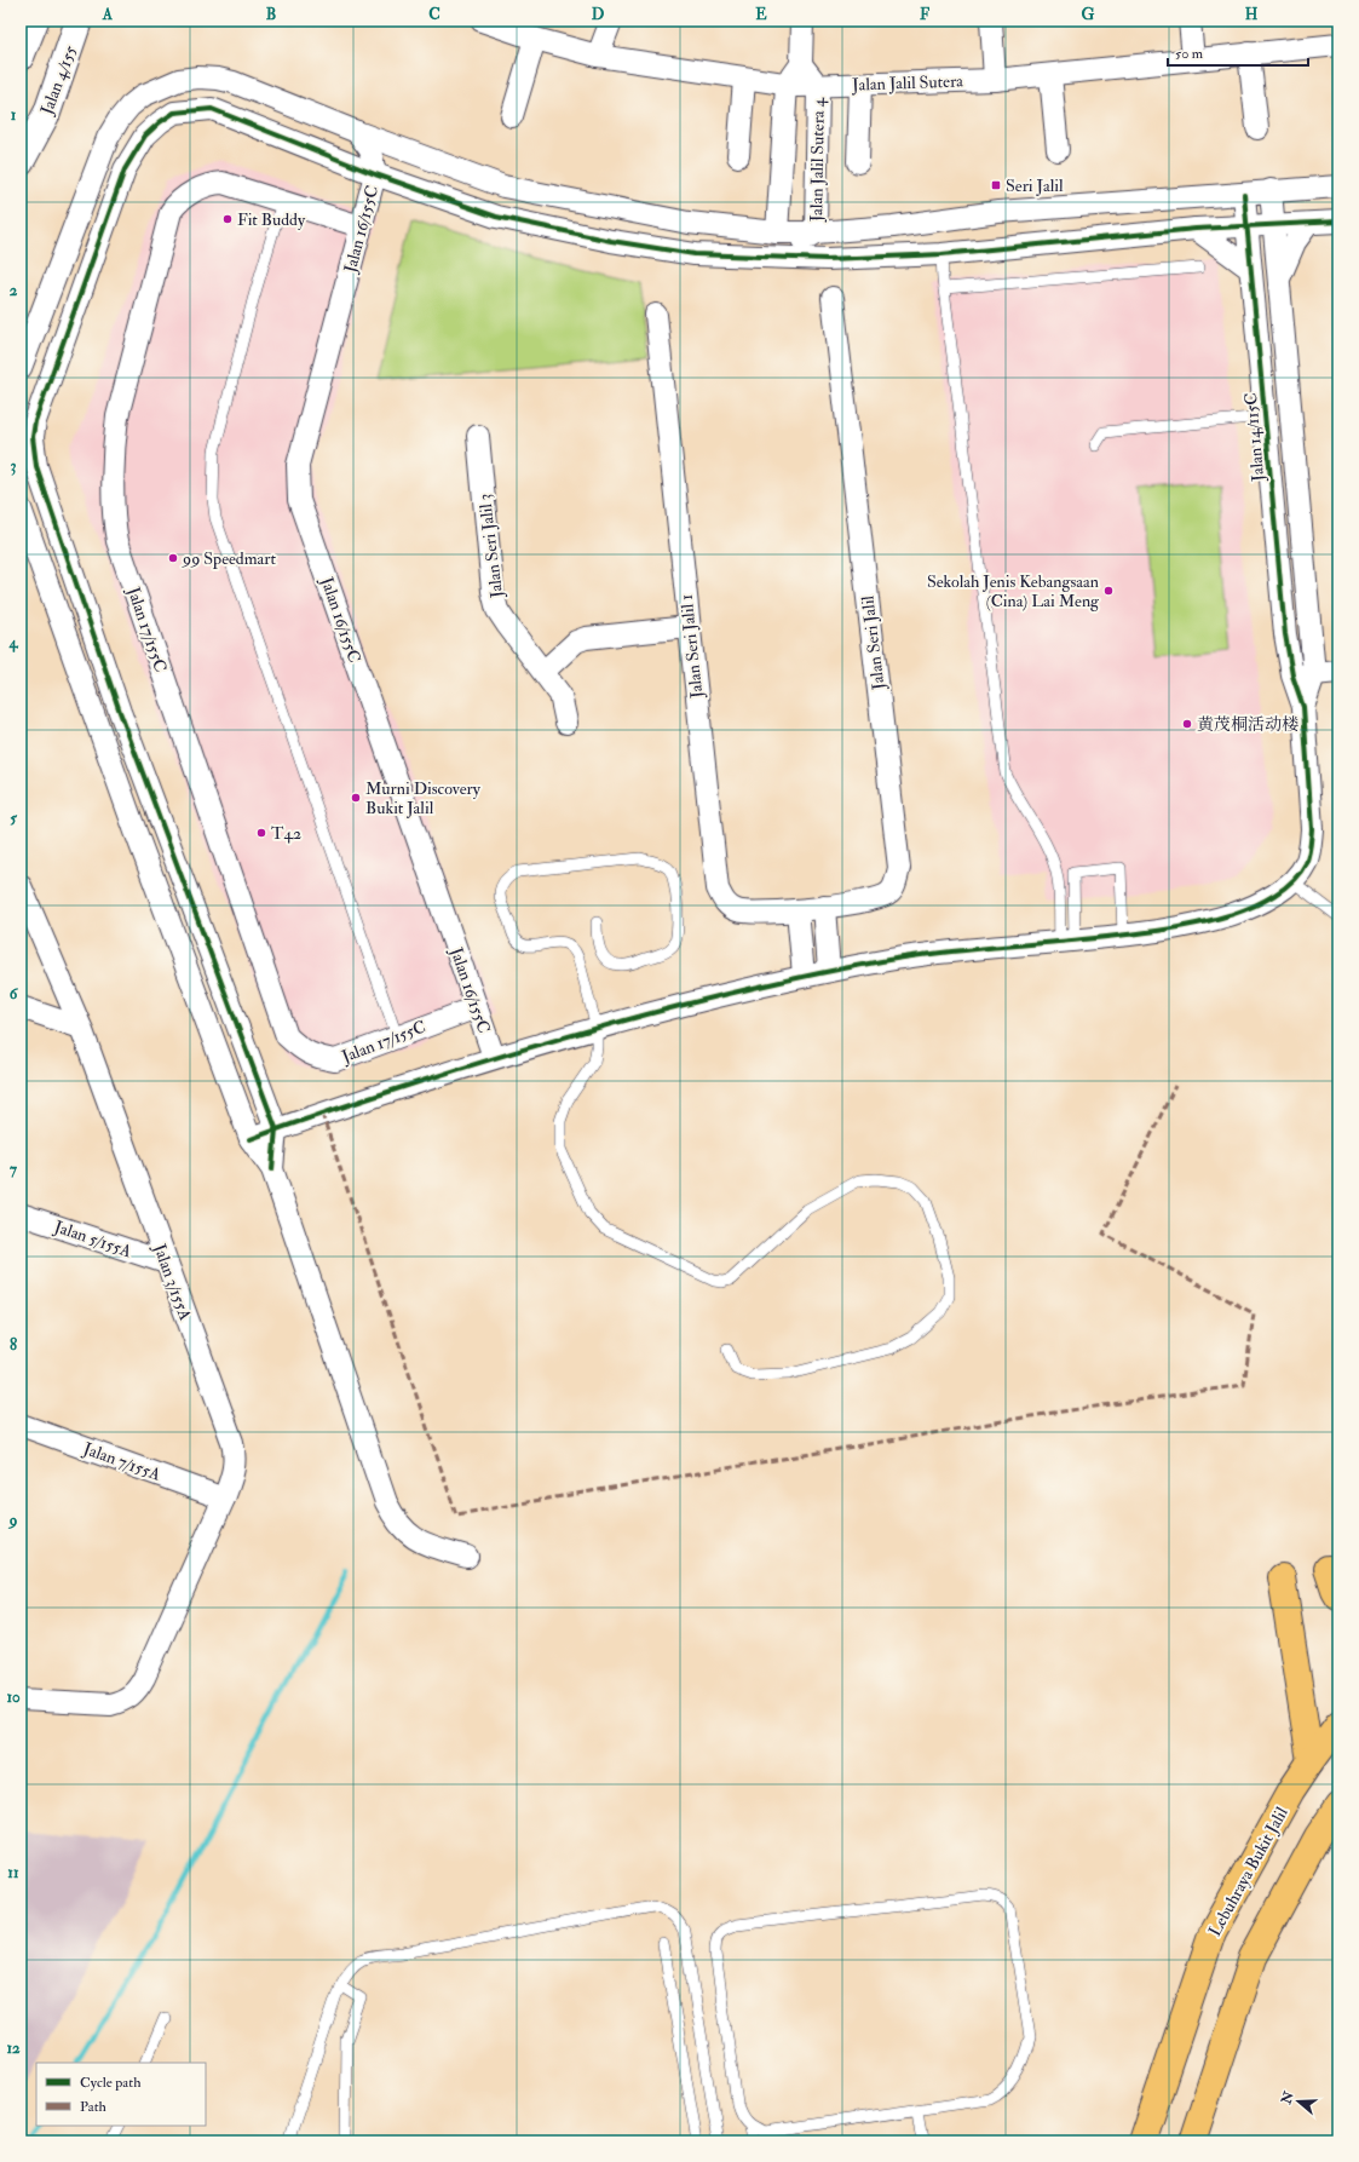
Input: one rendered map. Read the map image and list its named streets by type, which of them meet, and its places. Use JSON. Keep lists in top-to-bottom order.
{
  "streets": {
    "highway": ["Lebuhraya Bukit Jalil"],
    "street": [
      "Jalan 4/155",
      "Jalan Jalil Sutera",
      "Jalan Jalil Sutera 4",
      "Jalan 16/155C",
      "Jalan 14/115C",
      "Jalan Seri Jalil 3",
      "Jalan 17/155C",
      "Jalan Seri Jalil",
      "Jalan Seri Jalil 1",
      "Jalan 5/155A",
      "Jalan 3/155A",
      "Jalan 7/155A"
    ]
  },
  "crossings": [
    ["Jalan Jalil Sutera", "Jalan Jalil Sutera 4"],
    ["Jalan 16/155C", "Jalan 17/155C"],
    ["Jalan Seri Jalil", "Jalan Seri Jalil 1"],
    ["Jalan 5/155A", "Jalan 3/155A"],
    ["Jalan 3/155A", "Jalan 7/155A"]
  ],
  "places": {
    "transit": ["Seri Jalil"],
    "other": [
      "Fit Buddy",
      "99 Speedmart",
      "Sekolah Jenis Kebangsaan (Cina) Lai Meng",
      "黄茂桐活动楼",
      "Murni Discovery Bukit Jalil",
      "T42"
    ]
  },
  "legend": ["Cycle path", "Path"],
  "scale_bar": "50 m",
  "north": "left",
  "grid": {
    "columns": [
      "A",
      "B",
      "C",
      "D",
      "E",
      "F",
      "G",
      "H"
    ],
    "rows": [
      "1",
      "2",
      "3",
      "4",
      "5",
      "6",
      "7",
      "8",
      "9",
      "10",
      "11",
      "12"
    ]
  }
}
